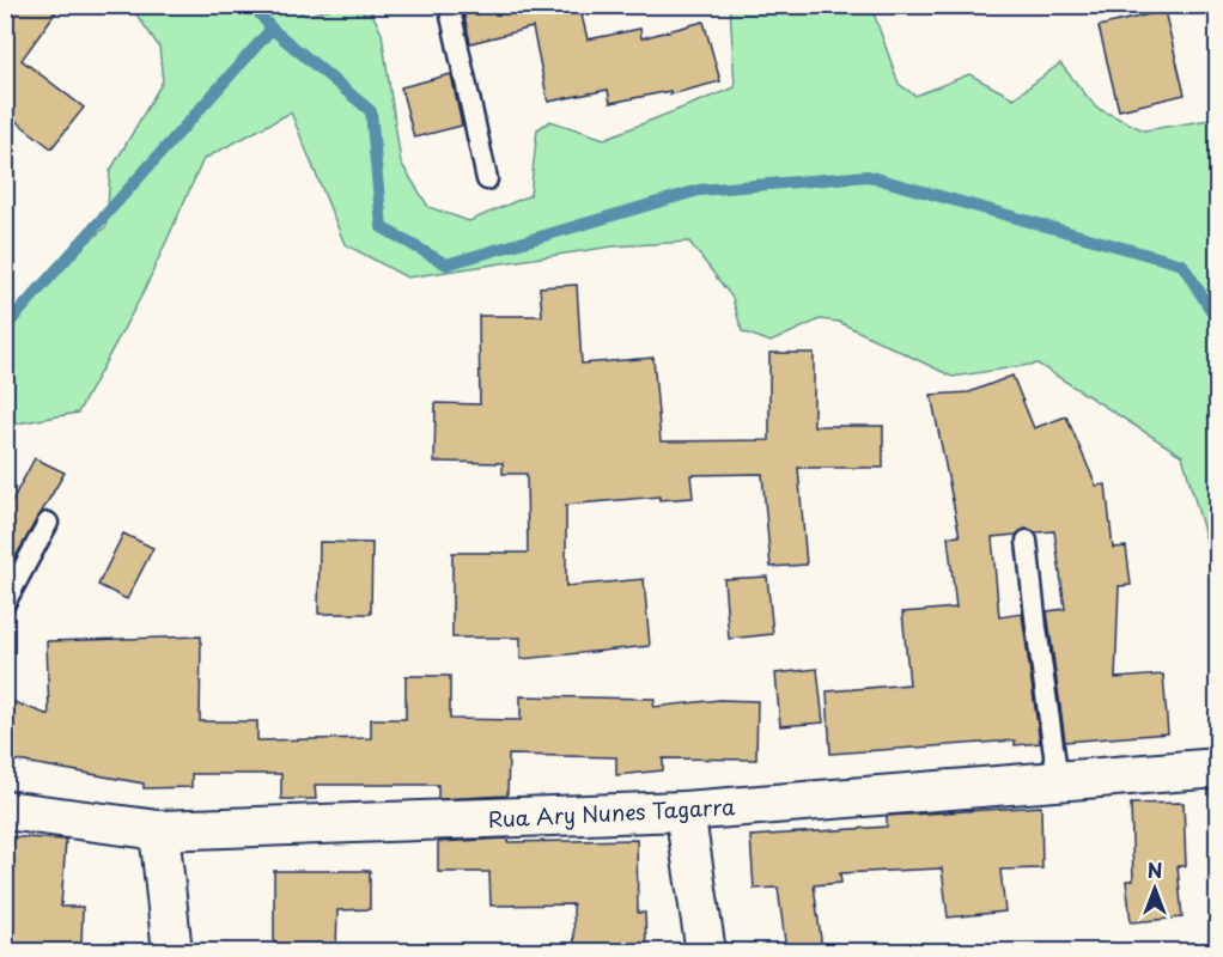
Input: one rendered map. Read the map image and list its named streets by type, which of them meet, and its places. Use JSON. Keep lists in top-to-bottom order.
{
  "streets": {
    "street": ["Rua Ary Nunes Tagarra"]
  },
  "north": "top"
}
